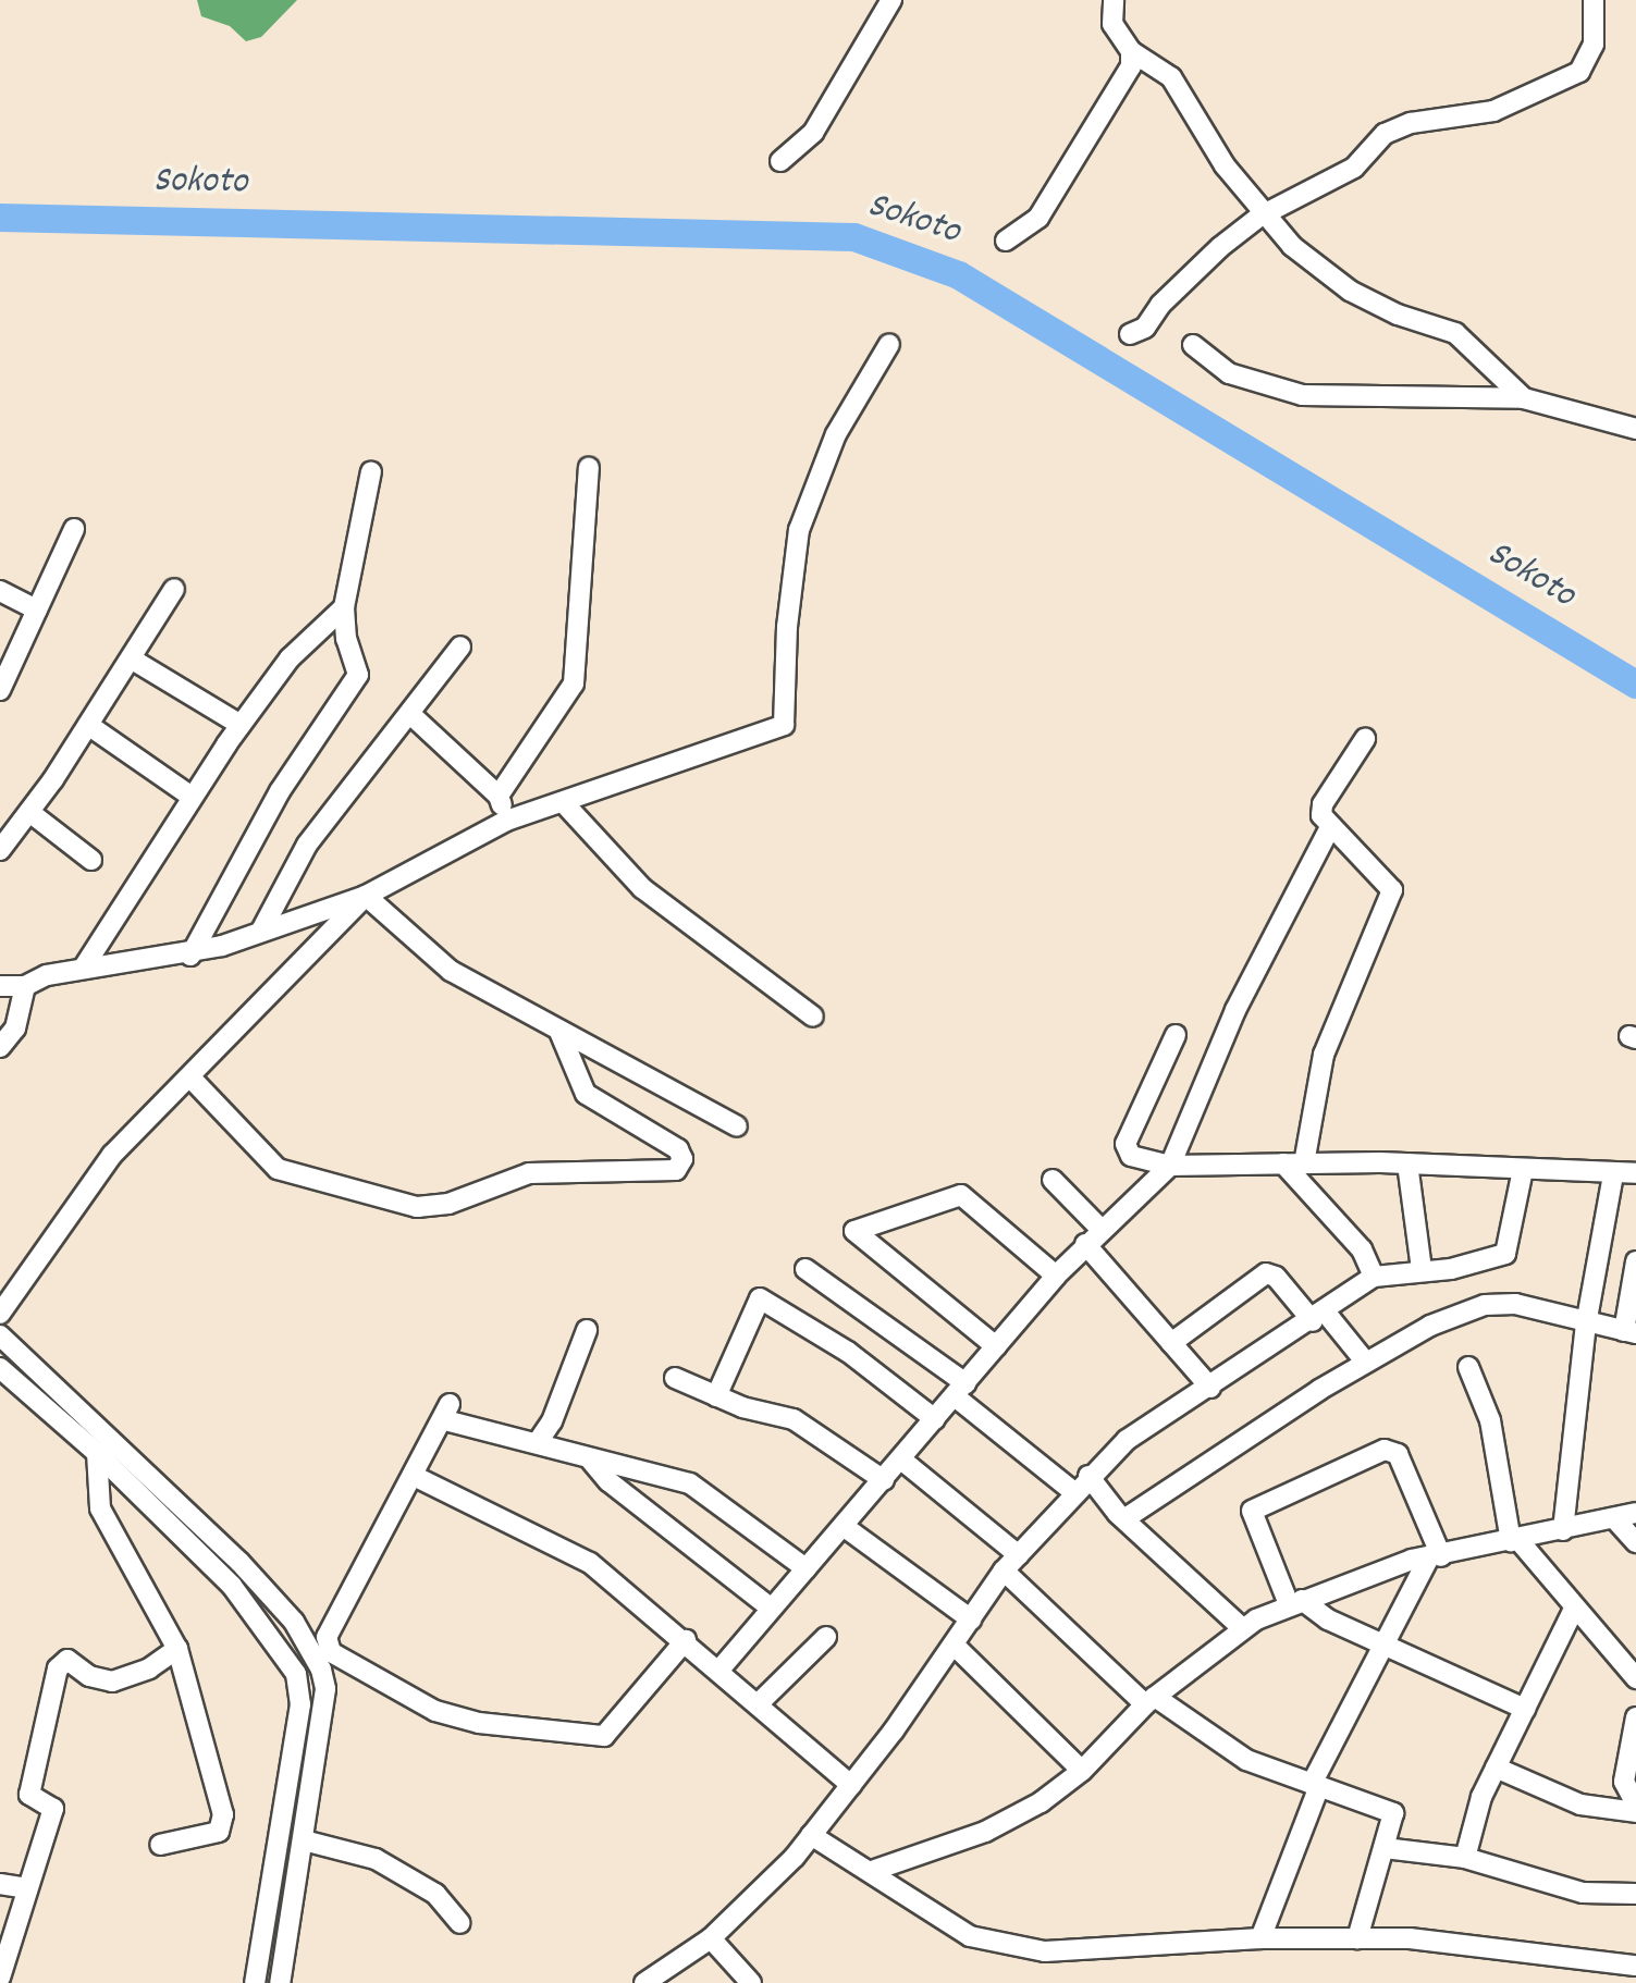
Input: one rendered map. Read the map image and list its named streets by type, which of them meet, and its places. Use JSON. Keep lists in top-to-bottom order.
{
  "water": ["Sokoto"]
}
